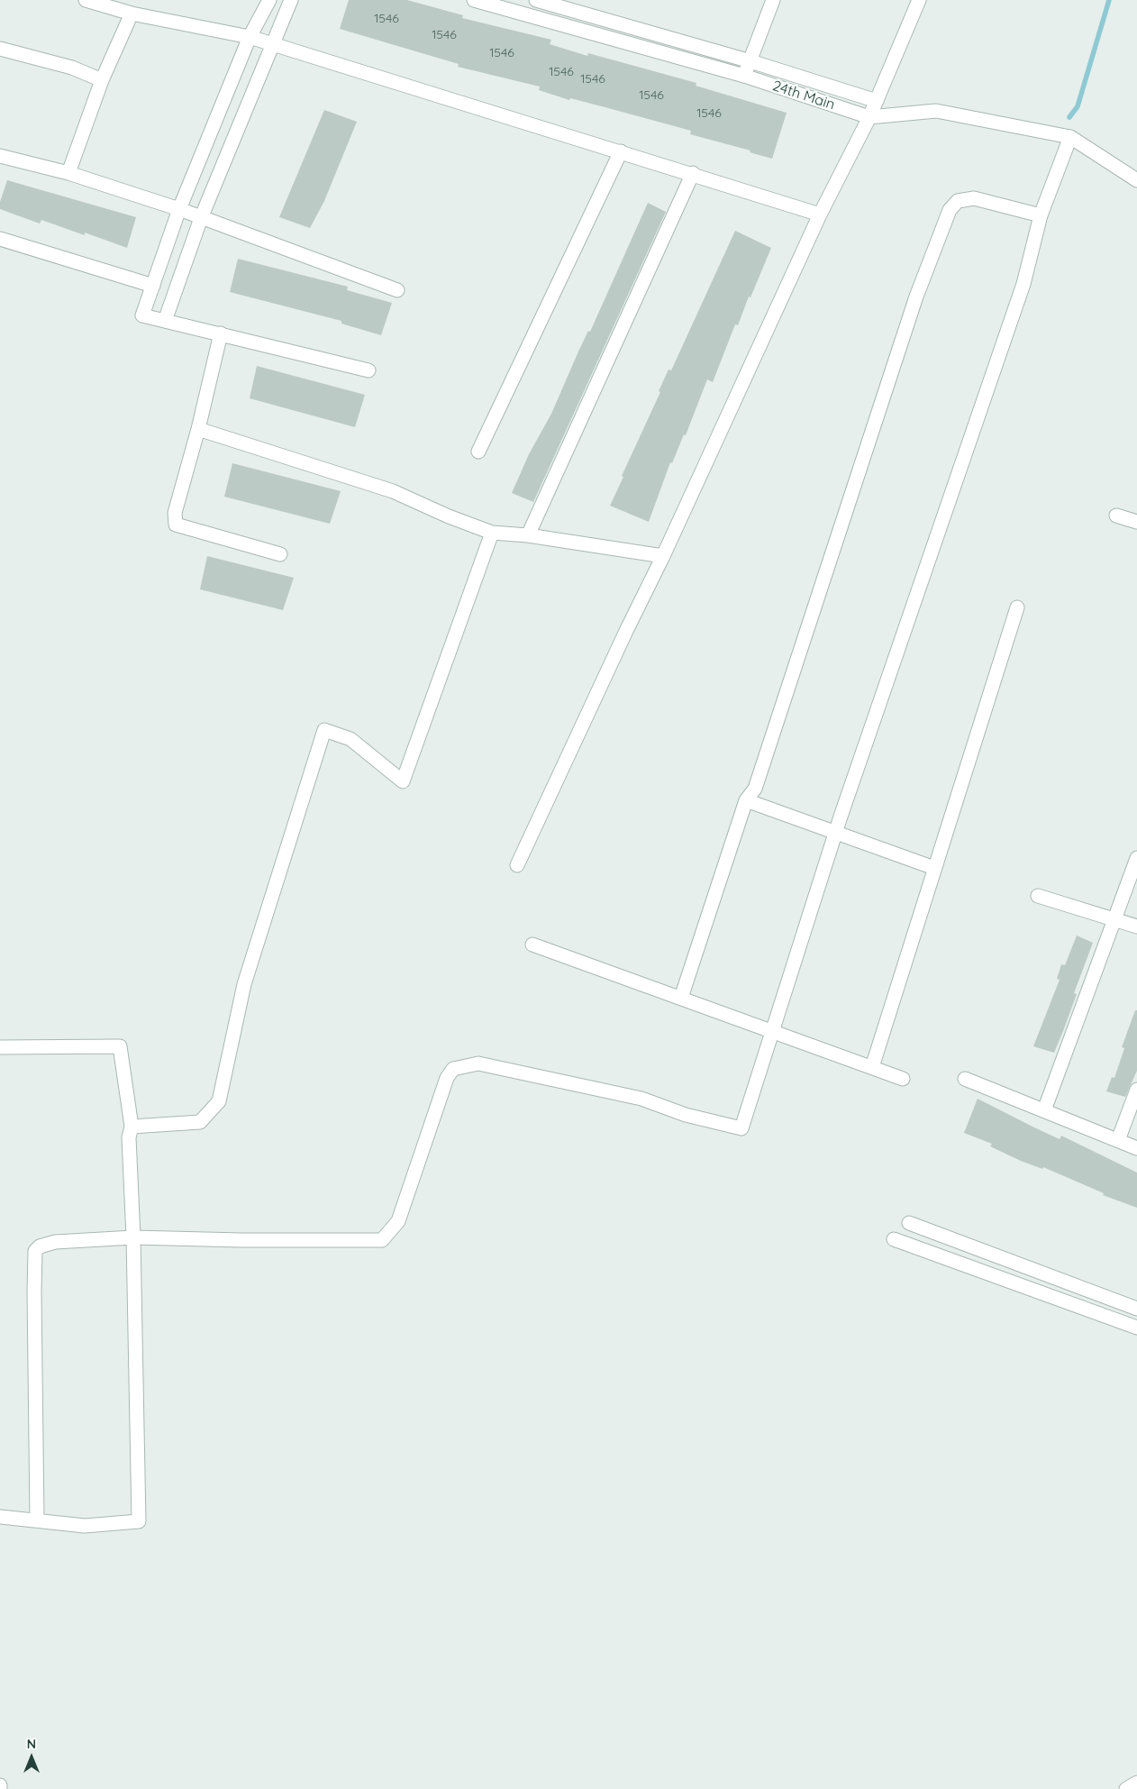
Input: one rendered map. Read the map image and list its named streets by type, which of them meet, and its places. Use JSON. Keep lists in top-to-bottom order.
{
  "streets": {
    "street": ["24th Main"]
  },
  "house_numbers": [
    "1546",
    "1546",
    "1546",
    "1546",
    "1546",
    "1546",
    "1546"
  ],
  "north": "top"
}
